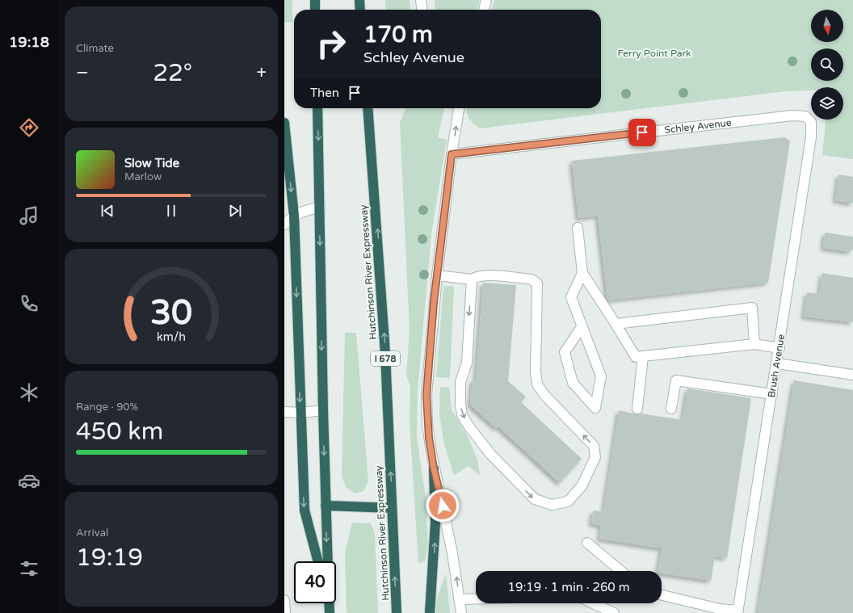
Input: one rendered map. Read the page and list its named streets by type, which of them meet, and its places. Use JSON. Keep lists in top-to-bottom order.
{
  "streets": {
    "highway": ["Hutchinson River Expressway", "I 678"],
    "street": ["Schley Avenue", "Brush Avenue"]
  },
  "crossings": [
    ["Schley Avenue", "Brush Avenue"]
  ],
  "parks": ["Ferry Point Park"],
  "north": "bottom",
  "page": {
    "tabs": "19:18",
    "tile": [
      "Climate",
      ["Range · 90%", "450 km"],
      ["Arrival", "19:19"]
    ],
    "turn": ["170 m", "Schley Avenue"],
    "heat": ["−", "22°", "+"],
    "then": "Then",
    "song": ["Slow Tide", "Marlow"],
    "limit": "40",
    "trip": "19:19 · 1 min · 260 m",
    "gauge": ["30", "km/h"]
  }
}
